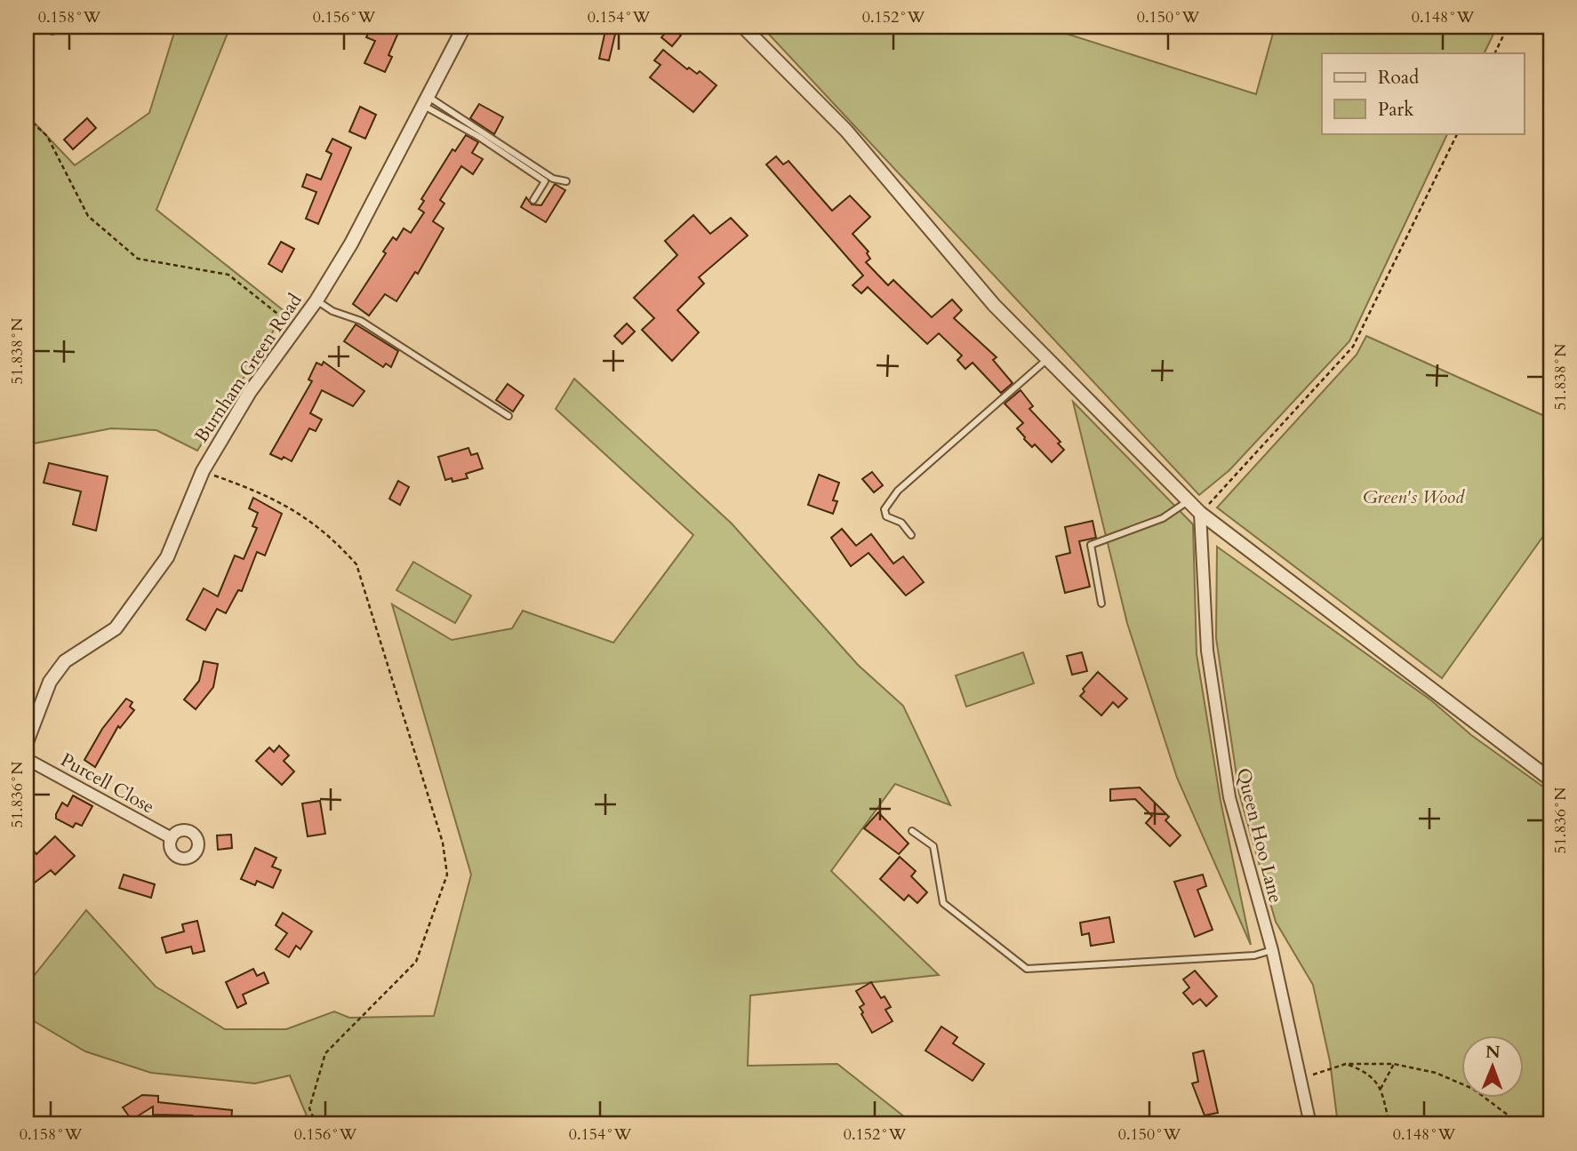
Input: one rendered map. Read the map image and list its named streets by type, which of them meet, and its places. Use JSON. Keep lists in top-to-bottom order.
{
  "streets": {
    "street": ["Burnham Green Road", "Purcell Close", "Queen Hoo Lane"]
  },
  "parks": ["Green's Wood"],
  "legend": ["Road", "Park"],
  "north": "top",
  "coordinates": [
    "0.158°W",
    "0.156°W",
    "0.154°W",
    "0.152°W",
    "0.150°W",
    "0.148°W",
    "51.838°N",
    "51.836°N"
  ]
}
